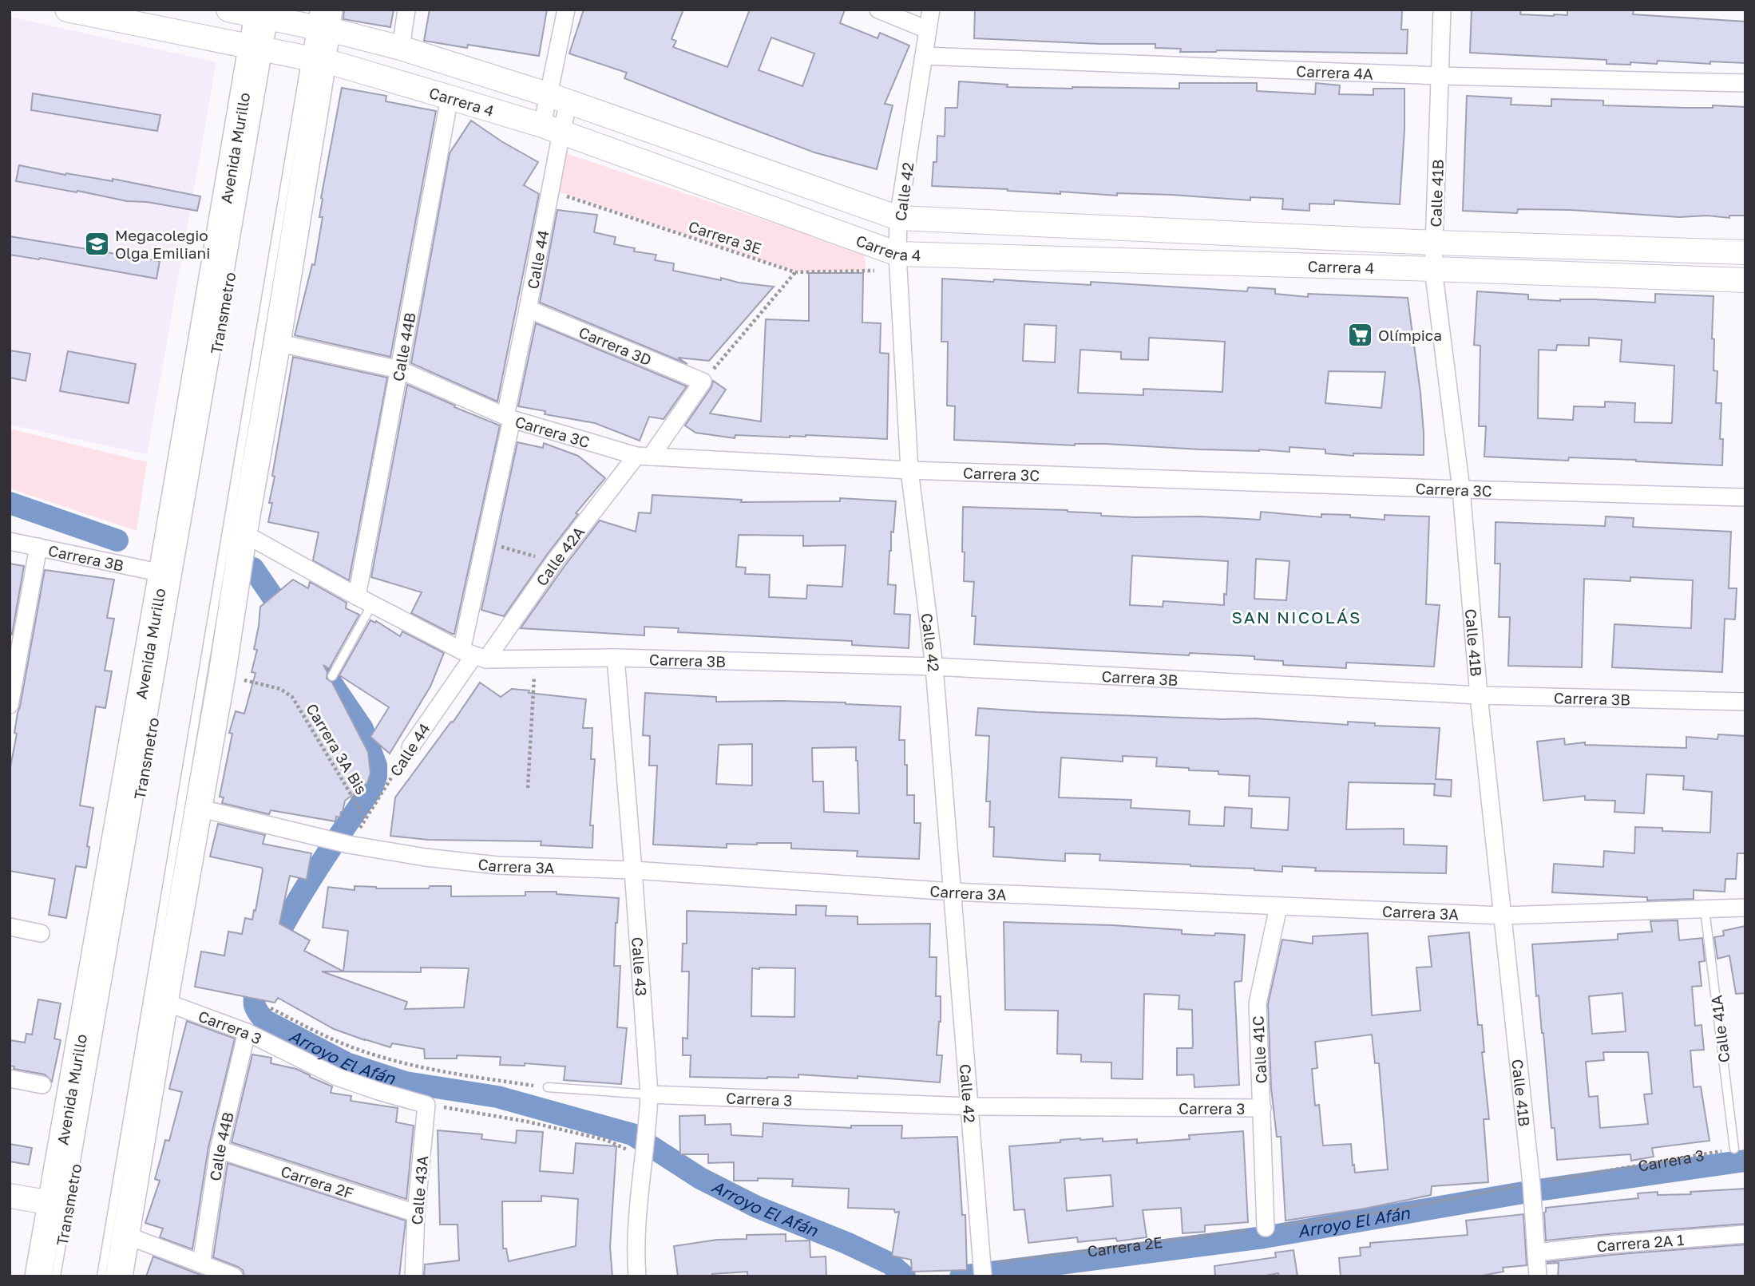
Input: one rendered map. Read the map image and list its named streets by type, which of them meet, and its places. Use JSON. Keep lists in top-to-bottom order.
{
  "streets": {
    "main road": ["Avenida Murillo"],
    "street": [
      "Carrera 4A",
      "Carrera 4",
      "Calle 42",
      "Calle 41B",
      "Calle 44",
      "Carrera 3D",
      "Calle 44B",
      "Carrera 3C",
      "Calle 42A",
      "Carrera 3B",
      "Carrera 3A",
      "Calle 43",
      "Carrera 3",
      "Calle 41C",
      "Carrera 2F",
      "Calle 43A",
      "Carrera 2A 1"
    ],
    "lane": ["Transmetro", "Calle 41A"],
    "path": ["Carrera 3E", "Carrera 3A Bis", "Carrera 2E"]
  },
  "crossings": [
    ["Carrera 4A", "Calle 42"],
    ["Carrera 4A", "Calle 41B"],
    ["Carrera 4", "Avenida Murillo"],
    ["Carrera 4", "Calle 42"],
    ["Carrera 4", "Calle 41B"],
    ["Carrera 4", "Carrera 3E"],
    ["Carrera 4", "Calle 44"],
    ["Carrera 4", "Transmetro"],
    ["Carrera 4", "Calle 44B"],
    ["Avenida Murillo", "Transmetro"],
    ["Avenida Murillo", "Carrera 3B"],
    ["Calle 42", "Carrera 3E"],
    ["Calle 42", "Carrera 3C"],
    ["Calle 42", "Carrera 3B"],
    ["Calle 42", "Carrera 3A"],
    ["Calle 42", "Carrera 3"],
    ["Calle 42", "Carrera 2E"],
    ["Calle 41B", "Carrera 3C"],
    ["Calle 41B", "Carrera 3B"],
    ["Calle 41B", "Carrera 3A"],
    ["Calle 41B", "Carrera 3"],
    ["Calle 41B", "Carrera 2A 1"],
    ["Carrera 3E", "Calle 44"],
    ["Calle 44", "Carrera 3D"],
    ["Calle 44", "Carrera 3C"],
    ["Calle 44", "Calle 42A"],
    ["Calle 44", "Carrera 3B"],
    ["Calle 44", "Carrera 3A Bis"],
    ["Calle 44", "Carrera 3A"],
    ["Carrera 3D", "Calle 42A"],
    ["Calle 44B", "Carrera 3C"],
    ["Calle 44B", "Carrera 3B"],
    ["Calle 44B", "Carrera 3"],
    ["Calle 44B", "Carrera 2F"],
    ["Carrera 3C", "Calle 42A"],
    ["Calle 42A", "Carrera 3B"],
    ["Carrera 3B", "Calle 43"],
    ["Carrera 3A", "Calle 43"],
    ["Carrera 3A", "Calle 41A"],
    ["Carrera 3A", "Calle 41C"],
    ["Calle 43", "Carrera 3"],
    ["Carrera 3", "Calle 41A"],
    ["Carrera 3", "Calle 41C"],
    ["Carrera 3", "Calle 43A"],
    ["Carrera 3", "Carrera 2E"],
    ["Calle 41C", "Carrera 2E"],
    ["Carrera 2F", "Calle 43A"]
  ],
  "districts": ["SAN NICOLÁS"],
  "water": ["Arroyo El Afán"],
  "places": {
    "school or university": ["Megacolegio Olga Emiliani"],
    "supermarket": ["Olímpica"]
  }
}
